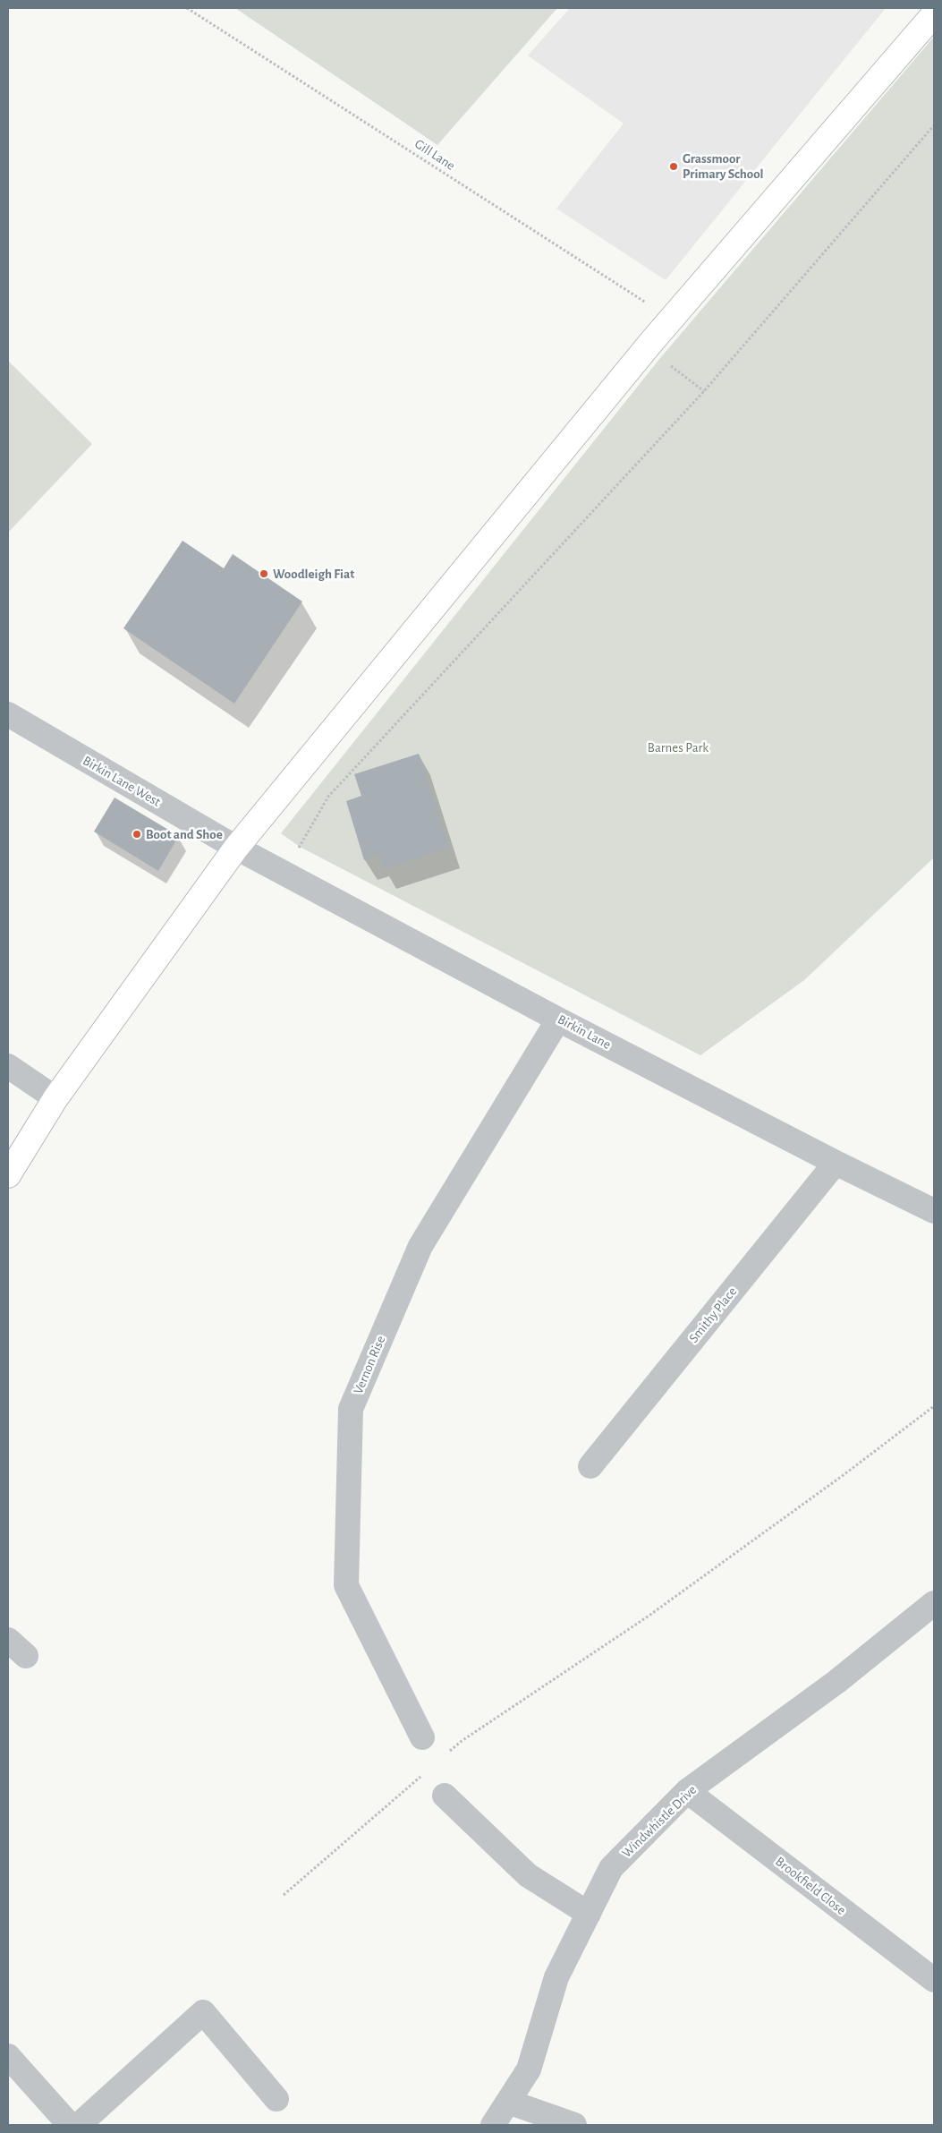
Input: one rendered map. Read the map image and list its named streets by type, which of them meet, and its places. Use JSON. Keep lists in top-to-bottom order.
{
  "streets": {
    "street": [
      "Birkin Lane West",
      "Birkin Lane",
      "Smithy Place",
      "Vernon Rise",
      "Windwhistle Drive",
      "Brookfield Close"
    ],
    "path": ["Gill Lane"]
  },
  "crossings": [
    ["Birkin Lane West", "Birkin Lane"],
    ["Birkin Lane", "Smithy Place"],
    ["Birkin Lane", "Vernon Rise"],
    ["Windwhistle Drive", "Brookfield Close"]
  ],
  "parks": ["Barnes Park"],
  "places": ["Grassmoor Primary School", "Woodleigh Fiat", "Boot and Shoe"]
}
